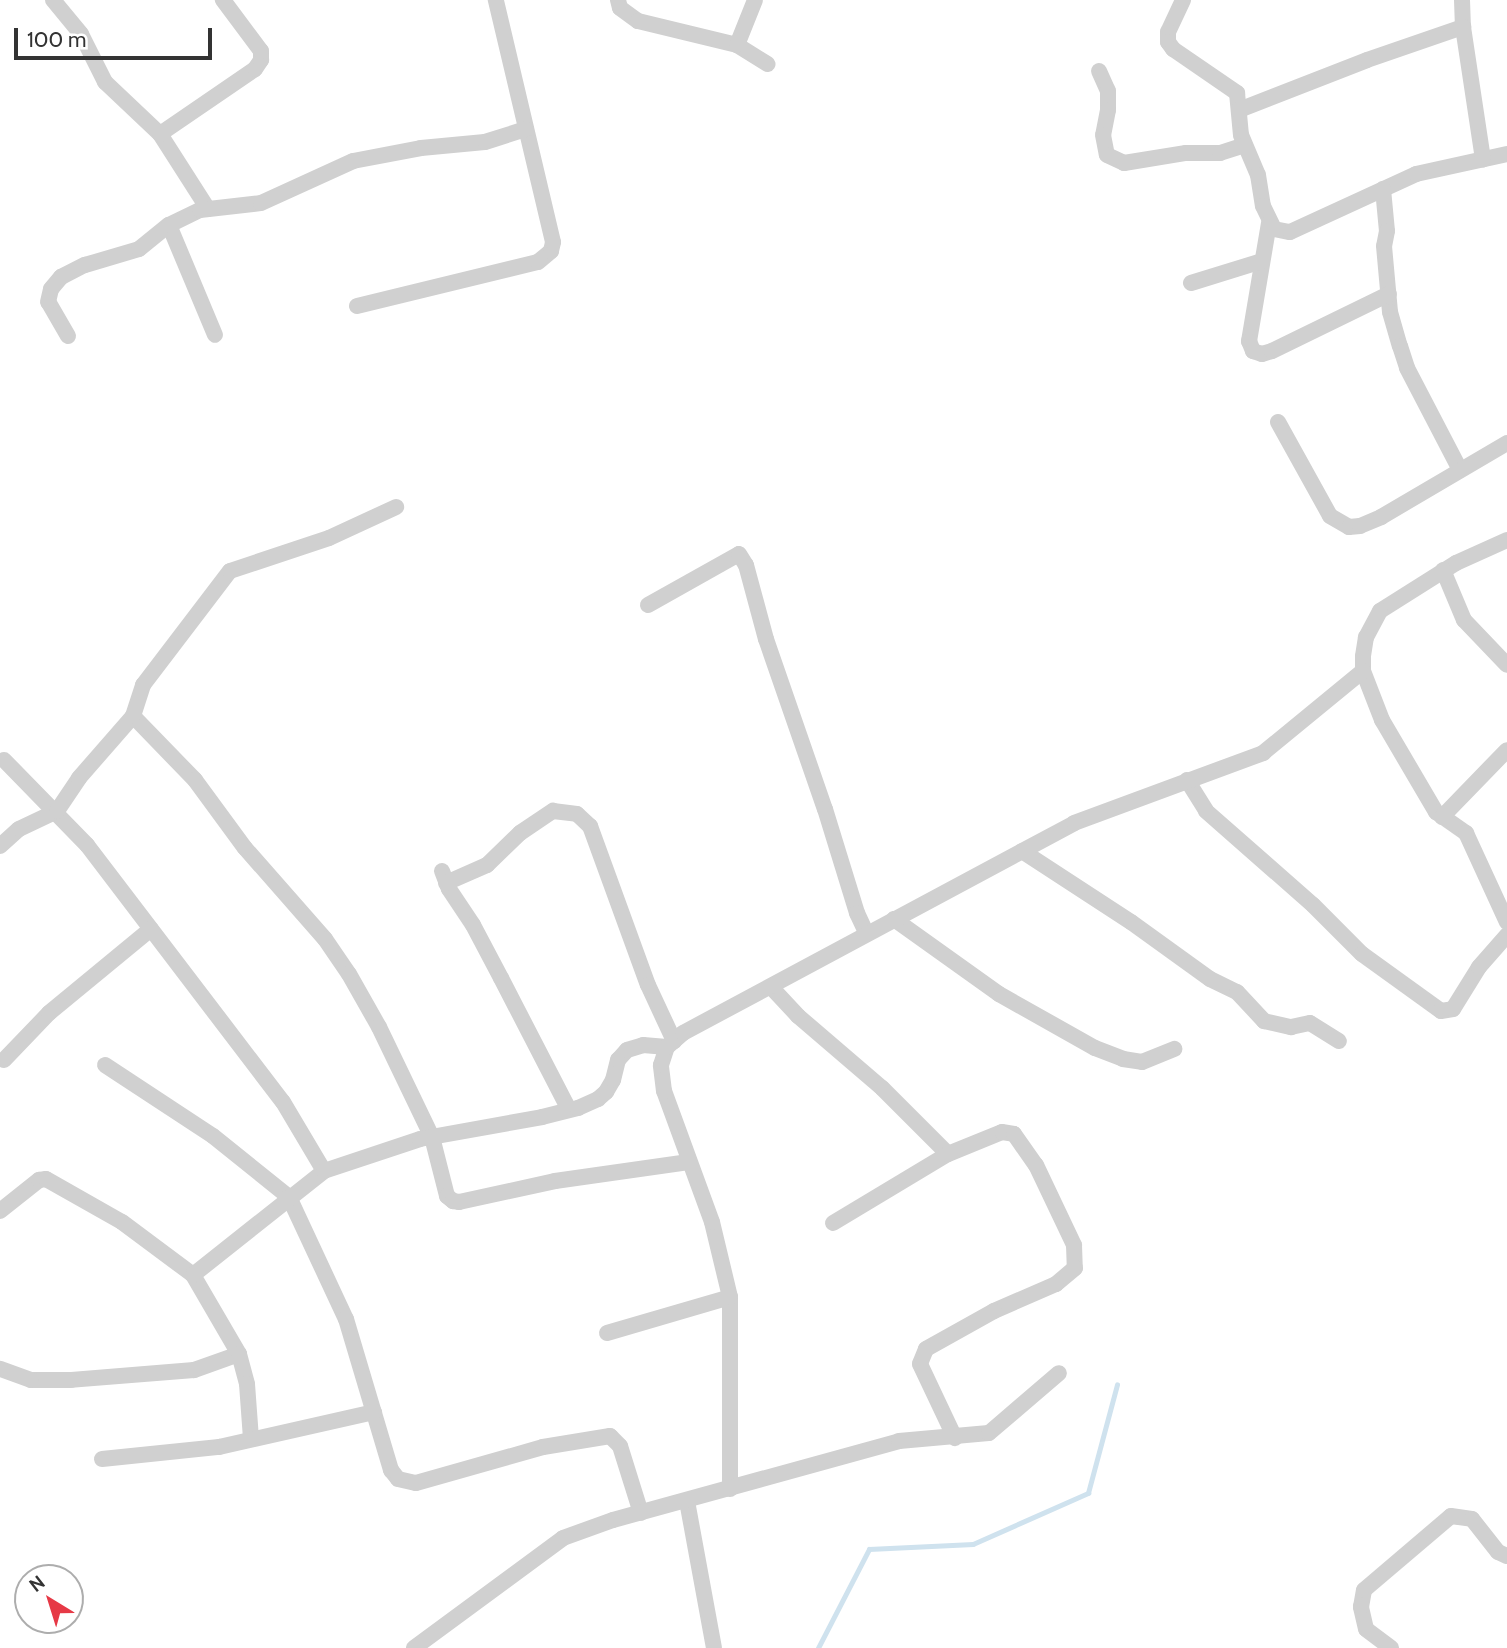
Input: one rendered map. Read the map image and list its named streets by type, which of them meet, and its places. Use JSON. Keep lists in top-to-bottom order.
{
  "scale_bar": "100 m",
  "north": "top left"
}
